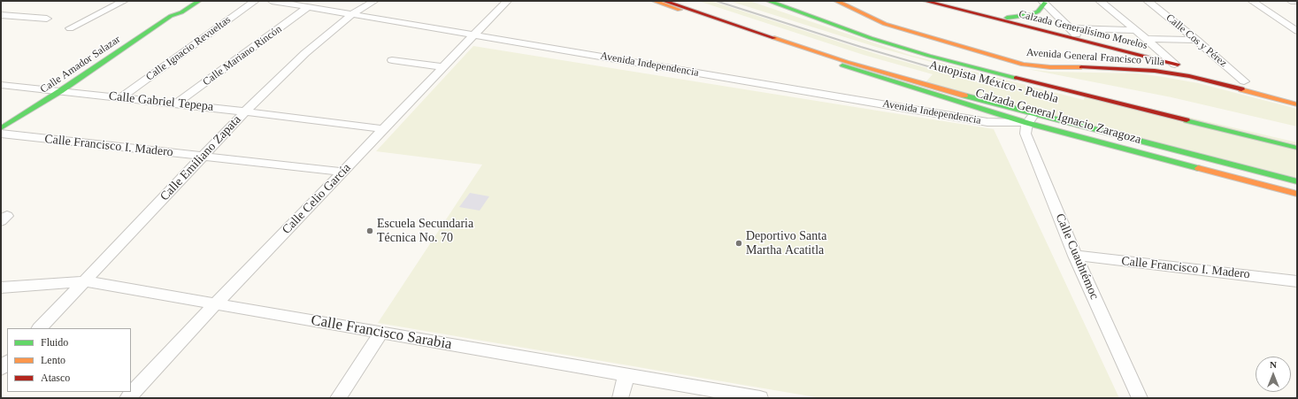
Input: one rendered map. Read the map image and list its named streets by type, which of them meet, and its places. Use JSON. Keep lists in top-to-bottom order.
{
  "streets": {
    "main road": [
      "Calzada Generalísimo Morelos",
      "Avenida General Francisco Villa",
      "Calle Amador Salazar",
      "Autopista México - Puebla",
      "Calzada General Ignacio Zaragoza"
    ],
    "street": [
      "Calle Cos y Pérez",
      "Calle Ignacio Revueltas",
      "Calle Mariano Rincón",
      "Avenida Independencia",
      "Calle Gabriel Tepepa",
      "Calle Francisco I. Madero",
      "Calle Emiliano Zapata",
      "Calle Celio García",
      "Calle Cuauhtémoc",
      "Calle Francisco Sarabia"
    ]
  },
  "crossings": [
    ["Calzada Generalísimo Morelos", "Calle Cos y Pérez"],
    ["Calle Ignacio Revueltas", "Calle Gabriel Tepepa"],
    ["Calle Mariano Rincón", "Avenida Independencia"],
    ["Calle Mariano Rincón", "Calle Gabriel Tepepa"],
    ["Calle Amador Salazar", "Calle Gabriel Tepepa"],
    ["Avenida Independencia", "Calzada General Ignacio Zaragoza"],
    ["Avenida Independencia", "Calle Emiliano Zapata"],
    ["Avenida Independencia", "Calle Celio García"],
    ["Avenida Independencia", "Calle Cuauhtémoc"],
    ["Calle Gabriel Tepepa", "Calle Emiliano Zapata"],
    ["Calle Gabriel Tepepa", "Calle Celio García"],
    ["Calzada General Ignacio Zaragoza", "Calle Cuauhtémoc"],
    ["Calle Francisco I. Madero", "Calle Emiliano Zapata"],
    ["Calle Francisco I. Madero", "Calle Celio García"],
    ["Calle Francisco I. Madero", "Calle Cuauhtémoc"],
    ["Calle Emiliano Zapata", "Calle Francisco Sarabia"],
    ["Calle Celio García", "Calle Francisco Sarabia"]
  ],
  "places": ["Escuela Secundaria Técnica No. 70", "Deportivo Santa Martha Acatitla"],
  "legend": ["Fluido", "Lento", "Atasco"],
  "north": "top"
}
